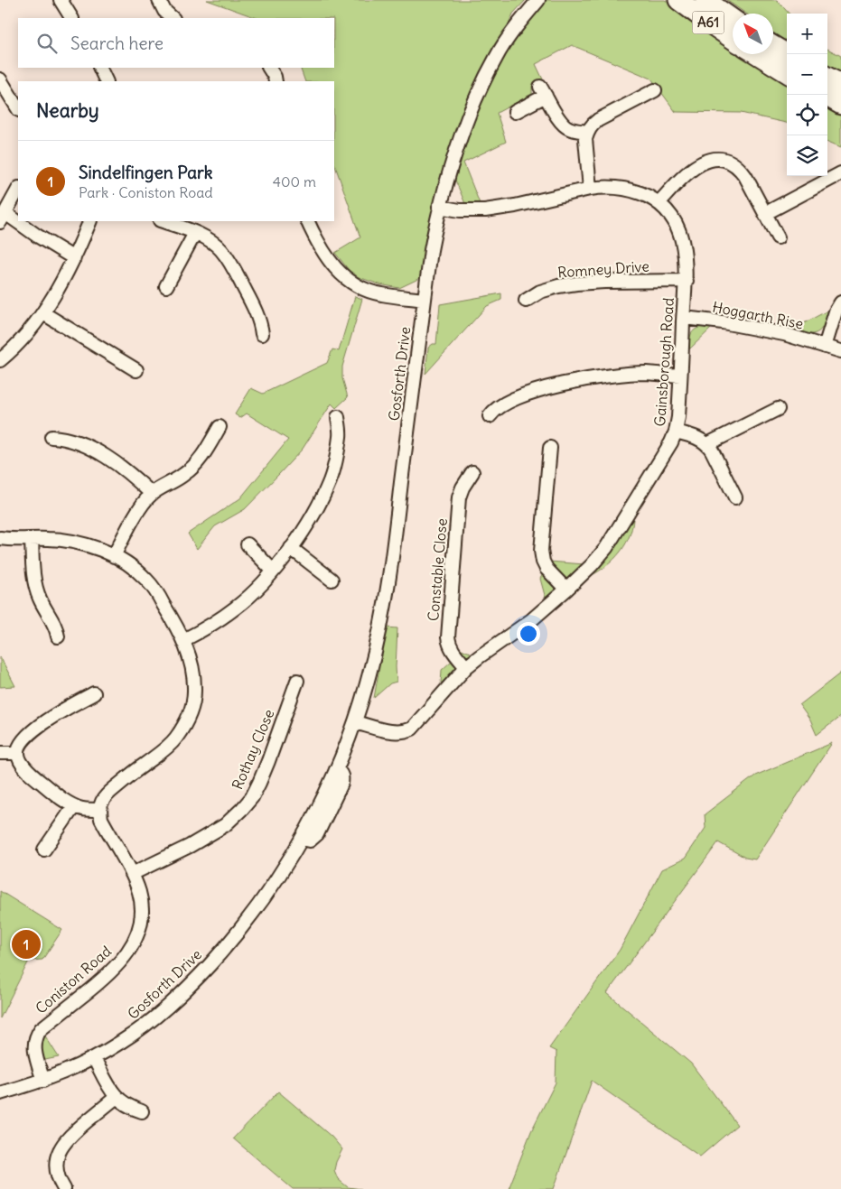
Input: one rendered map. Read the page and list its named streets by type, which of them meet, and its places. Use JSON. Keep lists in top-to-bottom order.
{
  "streets": {
    "highway": ["A61"],
    "street": [
      "Romney Drive",
      "Hoggarth Rise",
      "Gainsborough Road",
      "Gosforth Drive",
      "Constable Close",
      "Rothay Close",
      "Coniston Road"
    ]
  },
  "crossings": [
    ["Romney Drive", "Gainsborough Road"],
    ["Hoggarth Rise", "Gainsborough Road"],
    ["Gainsborough Road", "Gosforth Drive"],
    ["Gainsborough Road", "Constable Close"],
    ["Gosforth Drive", "Coniston Road"],
    ["Rothay Close", "Coniston Road"]
  ],
  "north": "top left",
  "page": {
    "map_buttons": ["+", "−"],
    "search": "Search here",
    "heading": "Nearby",
    "list": [
      {
        "mark": "1",
        "name": "Sindelfingen Park",
        "note": "Park · Coniston Road",
        "value": "400 m"
      }
    ],
    "pins": "1"
  }
}
